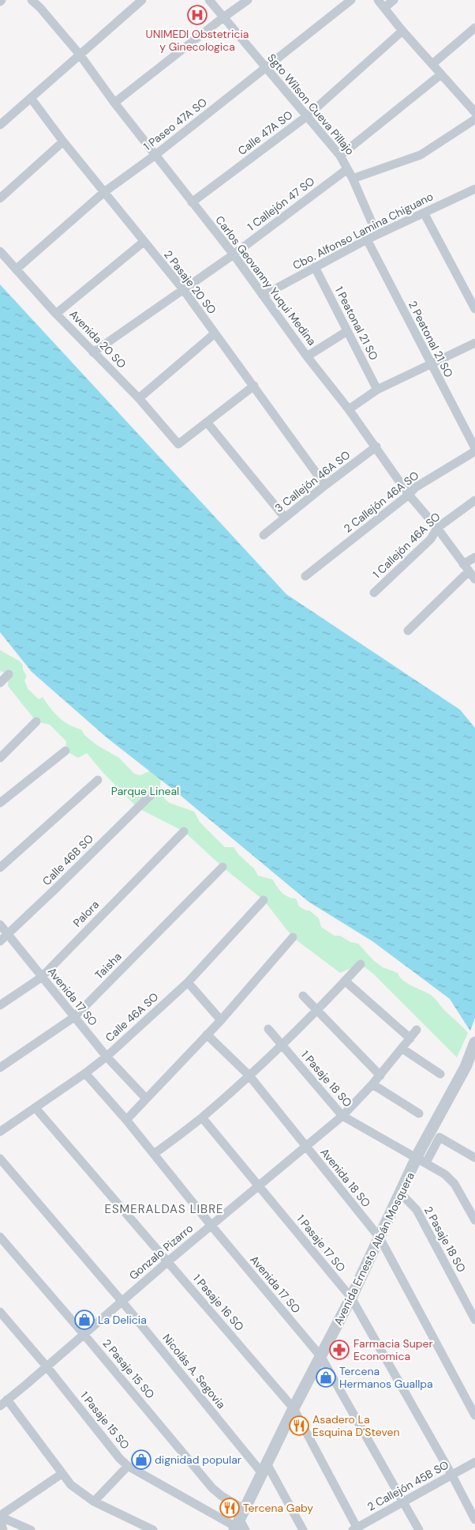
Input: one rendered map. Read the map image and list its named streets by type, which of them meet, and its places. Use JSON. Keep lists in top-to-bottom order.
{
  "streets": {
    "street": [
      "Sgto Wilson Cueva Pillajo",
      "1 Paseo 47A SO",
      "Calle 47A SO",
      "1 Callejón 47 SO",
      "Cbo. Alfonso Lamina Chiguano",
      "Carlos Geovanny Yuqui Medina",
      "2 Pasaje 20 SO",
      "1 Peatonal 21 SO",
      "Avenida 20 SO",
      "2 Peatonal 21 SO",
      "3 Callejón 46A SO",
      "2 Callejón 46A SO",
      "1 Callejón 46A SO",
      "Calle 46B SO",
      "Palora",
      "Taisha",
      "Avenida 17 SO",
      "Calle 46A SO",
      "1 Pasaje 18 SO",
      "Avenida 18 SO",
      "2 Pasaje 18 SO",
      "1 Pasaje 17 SO",
      "Avenida Ernesto Albán Mosquera",
      "Gonzalo Pizarro",
      "1 Pasaje 16 SO",
      "2 Pasaje 15 SO",
      "Nicolás A. Segovia",
      "1 Pasaje 15 SO",
      "2 Callejón 45B SO"
    ]
  },
  "crossings": [
    ["Sgto Wilson Cueva Pillajo", "1 Paseo 47A SO"],
    ["Sgto Wilson Cueva Pillajo", "Calle 47A SO"],
    ["Sgto Wilson Cueva Pillajo", "1 Callejón 47 SO"],
    ["Sgto Wilson Cueva Pillajo", "Cbo. Alfonso Lamina Chiguano"],
    ["1 Paseo 47A SO", "Carlos Geovanny Yuqui Medina"],
    ["1 Paseo 47A SO", "2 Pasaje 20 SO"],
    ["1 Paseo 47A SO", "Avenida 20 SO"],
    ["Calle 47A SO", "Carlos Geovanny Yuqui Medina"],
    ["1 Callejón 47 SO", "Carlos Geovanny Yuqui Medina"],
    ["1 Callejón 47 SO", "2 Pasaje 20 SO"],
    ["1 Callejón 47 SO", "Avenida 20 SO"],
    ["Cbo. Alfonso Lamina Chiguano", "Carlos Geovanny Yuqui Medina"],
    ["Cbo. Alfonso Lamina Chiguano", "1 Peatonal 21 SO"],
    ["Cbo. Alfonso Lamina Chiguano", "2 Peatonal 21 SO"],
    ["Carlos Geovanny Yuqui Medina", "3 Callejón 46A SO"],
    ["Carlos Geovanny Yuqui Medina", "2 Callejón 46A SO"],
    ["Carlos Geovanny Yuqui Medina", "1 Callejón 46A SO"],
    ["2 Pasaje 20 SO", "3 Callejón 46A SO"],
    ["Calle 46B SO", "Avenida 17 SO"],
    ["Palora", "Avenida 17 SO"],
    ["Taisha", "Avenida 17 SO"],
    ["Avenida 17 SO", "Calle 46A SO"],
    ["Avenida 17 SO", "Avenida Ernesto Albán Mosquera"],
    ["Avenida 17 SO", "Gonzalo Pizarro"],
    ["Avenida 17 SO", "2 Callejón 45B SO"],
    ["Calle 46A SO", "1 Pasaje 16 SO"],
    ["1 Pasaje 18 SO", "Avenida Ernesto Albán Mosquera"],
    ["1 Pasaje 18 SO", "Gonzalo Pizarro"],
    ["Avenida 18 SO", "Avenida Ernesto Albán Mosquera"],
    ["Avenida 18 SO", "Gonzalo Pizarro"],
    ["2 Pasaje 18 SO", "Avenida Ernesto Albán Mosquera"],
    ["1 Pasaje 17 SO", "Avenida Ernesto Albán Mosquera"],
    ["1 Pasaje 17 SO", "Gonzalo Pizarro"],
    ["1 Pasaje 17 SO", "2 Callejón 45B SO"],
    ["Avenida Ernesto Albán Mosquera", "1 Pasaje 16 SO"],
    ["Avenida Ernesto Albán Mosquera", "2 Pasaje 15 SO"],
    ["Avenida Ernesto Albán Mosquera", "Nicolás A. Segovia"],
    ["Avenida Ernesto Albán Mosquera", "1 Pasaje 15 SO"],
    ["Gonzalo Pizarro", "1 Pasaje 16 SO"],
    ["Gonzalo Pizarro", "2 Pasaje 15 SO"],
    ["Gonzalo Pizarro", "Nicolás A. Segovia"],
    ["Gonzalo Pizarro", "1 Pasaje 15 SO"],
    ["1 Pasaje 16 SO", "2 Callejón 45B SO"],
    ["2 Pasaje 15 SO", "1 Pasaje 15 SO"]
  ],
  "districts": ["ESMERALDAS LIBRE"],
  "parks": ["Parque Lineal"],
  "places": {
    "hospital": ["UNIMEDI Obstetricia y Ginecologica"],
    "shop": ["La Delicia", "Tercena Hermanos Guallpa", "dignidad popular"],
    "pharmacy": ["Farmacia Super Economica"],
    "restaurant": ["Asadero La Esquina D'Steven", "Tercena Gaby"]
  }
}
